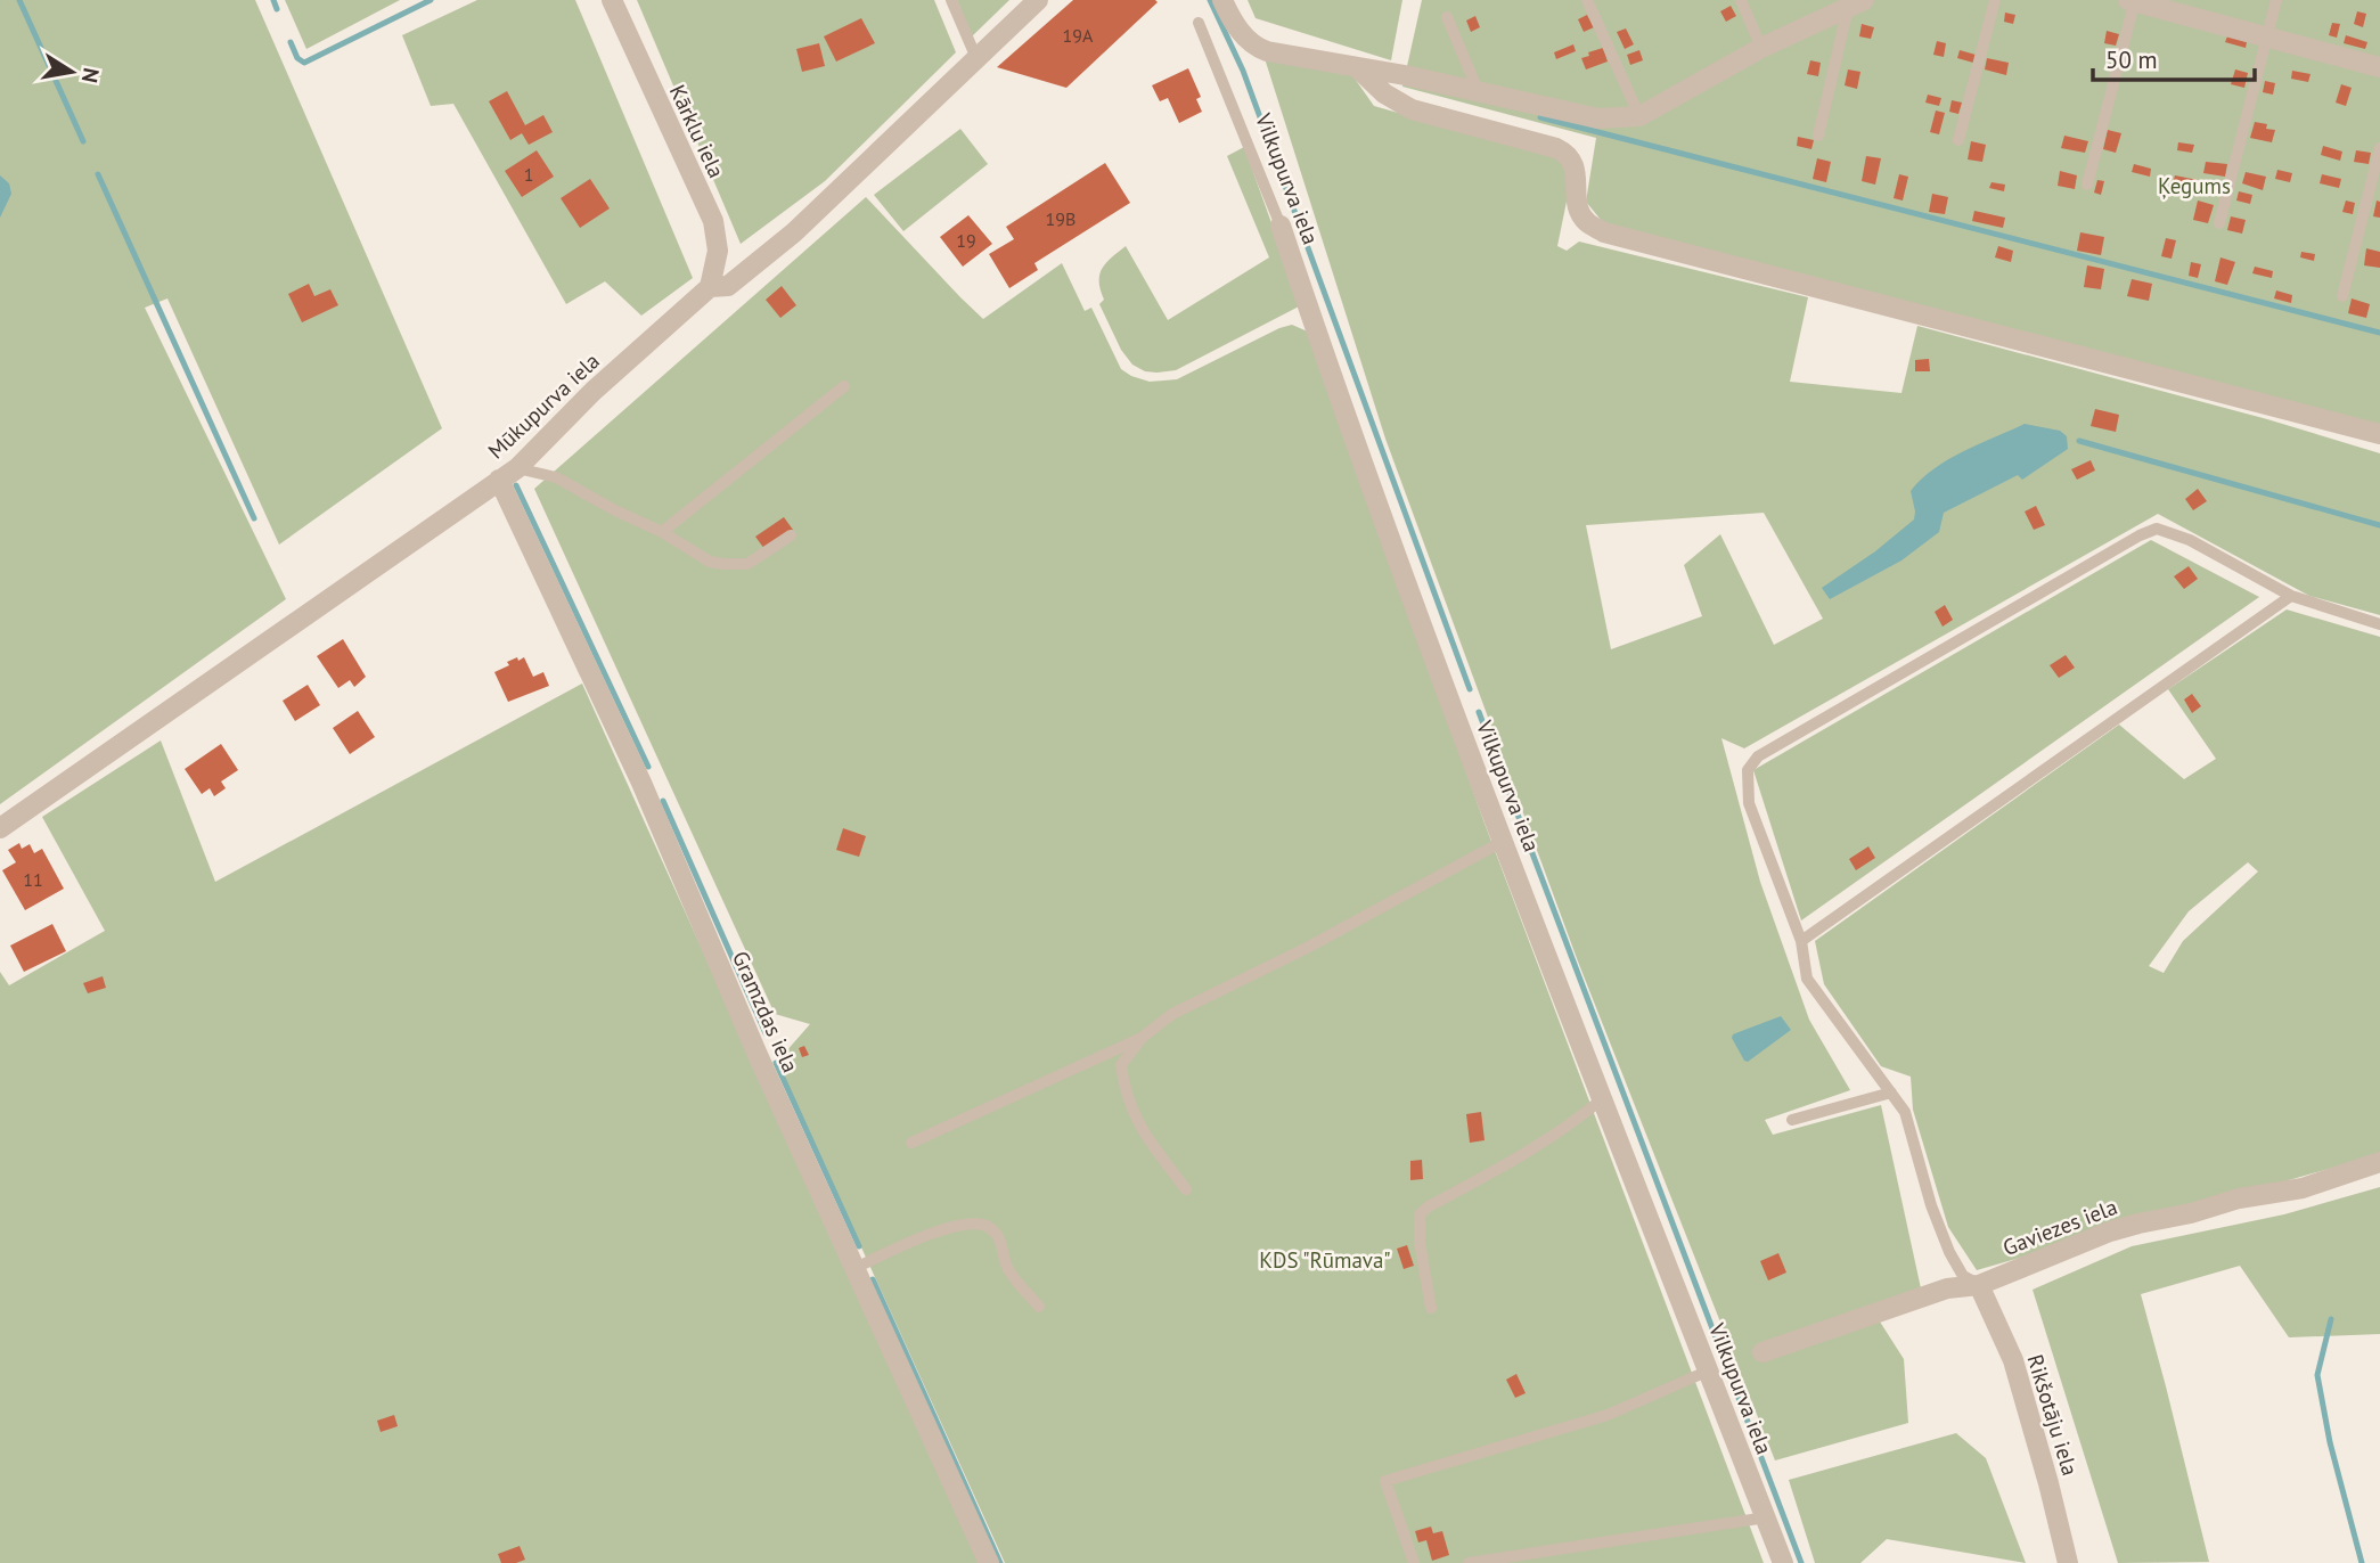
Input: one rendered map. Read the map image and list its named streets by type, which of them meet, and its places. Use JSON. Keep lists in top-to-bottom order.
{
  "streets": {
    "street": [
      "Kārklu iela",
      "Vilkupurva iela",
      "Mūkupurva iela",
      "Gramzdas iela",
      "Gaviezes iela",
      "Rikšotāju iela"
    ]
  },
  "crossings": [
    ["Kārklu iela", "Mūkupurva iela"],
    ["Mūkupurva iela", "Gramzdas iela"],
    ["Gaviezes iela", "Rikšotāju iela"]
  ],
  "parks": ["Ķegums", "KDS \"Rūmava\""],
  "house_numbers": [
    "19A",
    "1",
    "19B",
    "19",
    "11"
  ],
  "scale_bar": "50 m",
  "north": "right"
}
